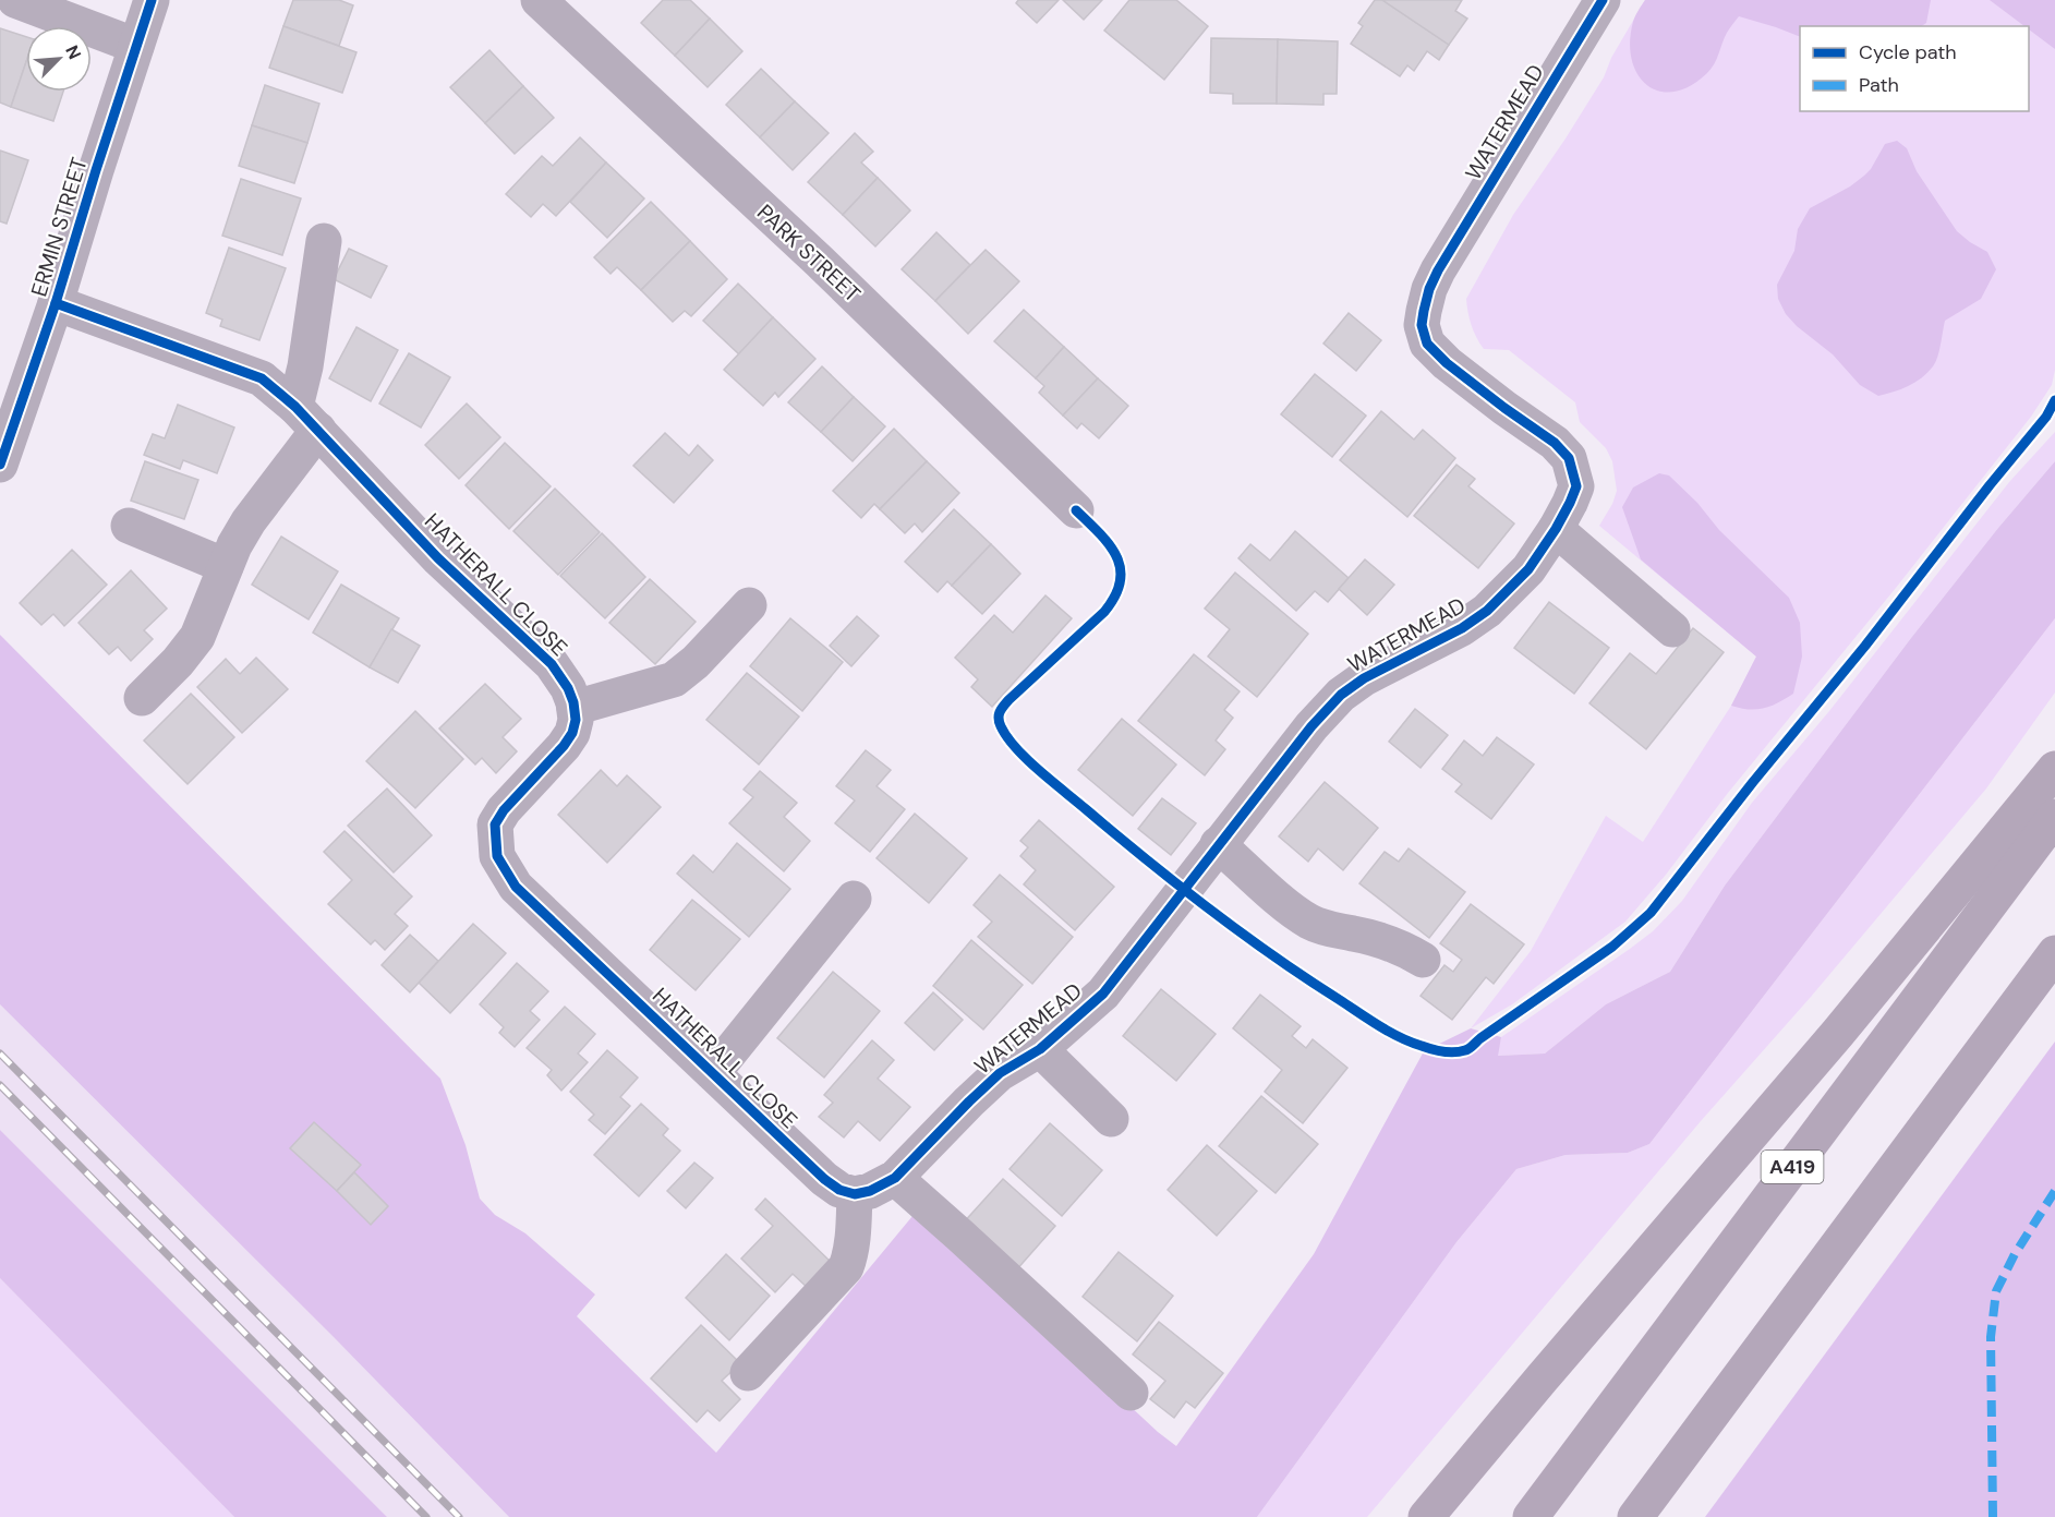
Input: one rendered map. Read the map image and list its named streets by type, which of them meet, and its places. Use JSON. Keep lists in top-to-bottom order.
{
  "streets": {
    "highway": ["A419"],
    "street": [
      "WATERMEAD",
      "ERMIN STREET",
      "PARK STREET",
      "HATHERALL CLOSE"
    ]
  },
  "crossings": [
    ["WATERMEAD", "HATHERALL CLOSE"],
    ["ERMIN STREET", "HATHERALL CLOSE"]
  ],
  "legend": ["Cycle path", "Path"],
  "north": "top right"
}
